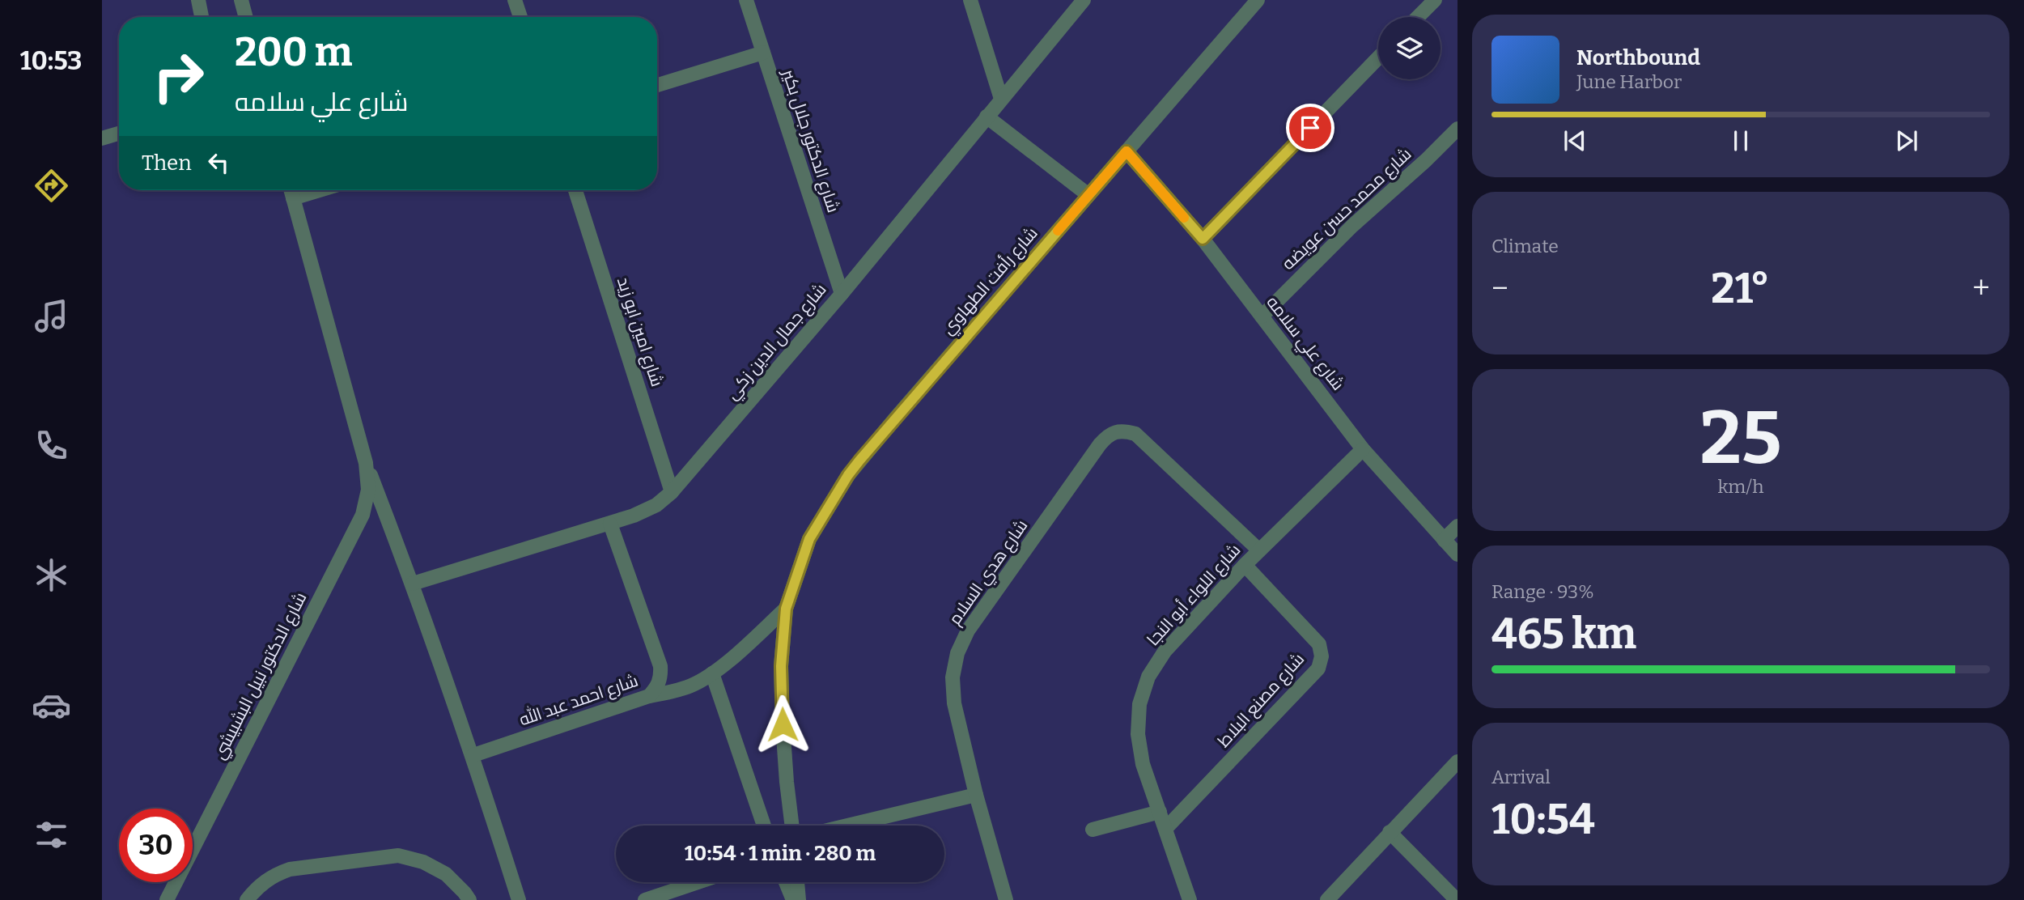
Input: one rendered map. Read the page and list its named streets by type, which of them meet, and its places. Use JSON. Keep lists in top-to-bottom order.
{
  "streets": {
    "street": [
      "شارع الدكتور جلال بكير",
      "شارع محمد حسن عويضه",
      "شارع رأفت الطهاوي",
      "شارع امين ابو زيد",
      "شارع جمال الدين زكي",
      "شارع علي سلامه",
      "شارع هدي السلام",
      "شارع اللواء أبو النجا",
      "شارع الدكتور نبيل البشبيشي",
      "شارع احمد عبد الله",
      "شارع مصنع البلاط"
    ]
  },
  "crossings": [
    ["شارع الدكتور جلال بكير", "شارع جمال الدين زكي"],
    ["شارع محمد حسن عويضه", "شارع علي سلامه"],
    ["شارع رأفت الطهاوي", "شارع علي سلامه"],
    ["شارع امين ابو زيد", "شارع جمال الدين زكي"],
    ["شارع جمال الدين زكي", "شارع الدكتور نبيل البشبيشي"],
    ["شارع جمال الدين زكي", "شارع احمد عبد الله"],
    ["شارع علي سلامه", "شارع اللواء أبو النجا"],
    ["شارع هدي السلام", "شارع اللواء أبو النجا"],
    ["شارع اللواء أبو النجا", "شارع مصنع البلاط"],
    ["شارع الدكتور نبيل البشبيشي", "شارع احمد عبد الله"]
  ],
  "page": {
    "tabs": "10:53",
    "turn": ["200 m", "شارع علي سلامه"],
    "song": ["Northbound", "June Harbor"],
    "then": "Then",
    "tile": [
      "Climate",
      ["25", "km/h"],
      ["Range · 93%", "465 km"],
      ["Arrival", "10:54"]
    ],
    "heat": ["−", "21°", "+"],
    "limit": "30",
    "trip": "10:54 · 1 min · 280 m"
  }
}
